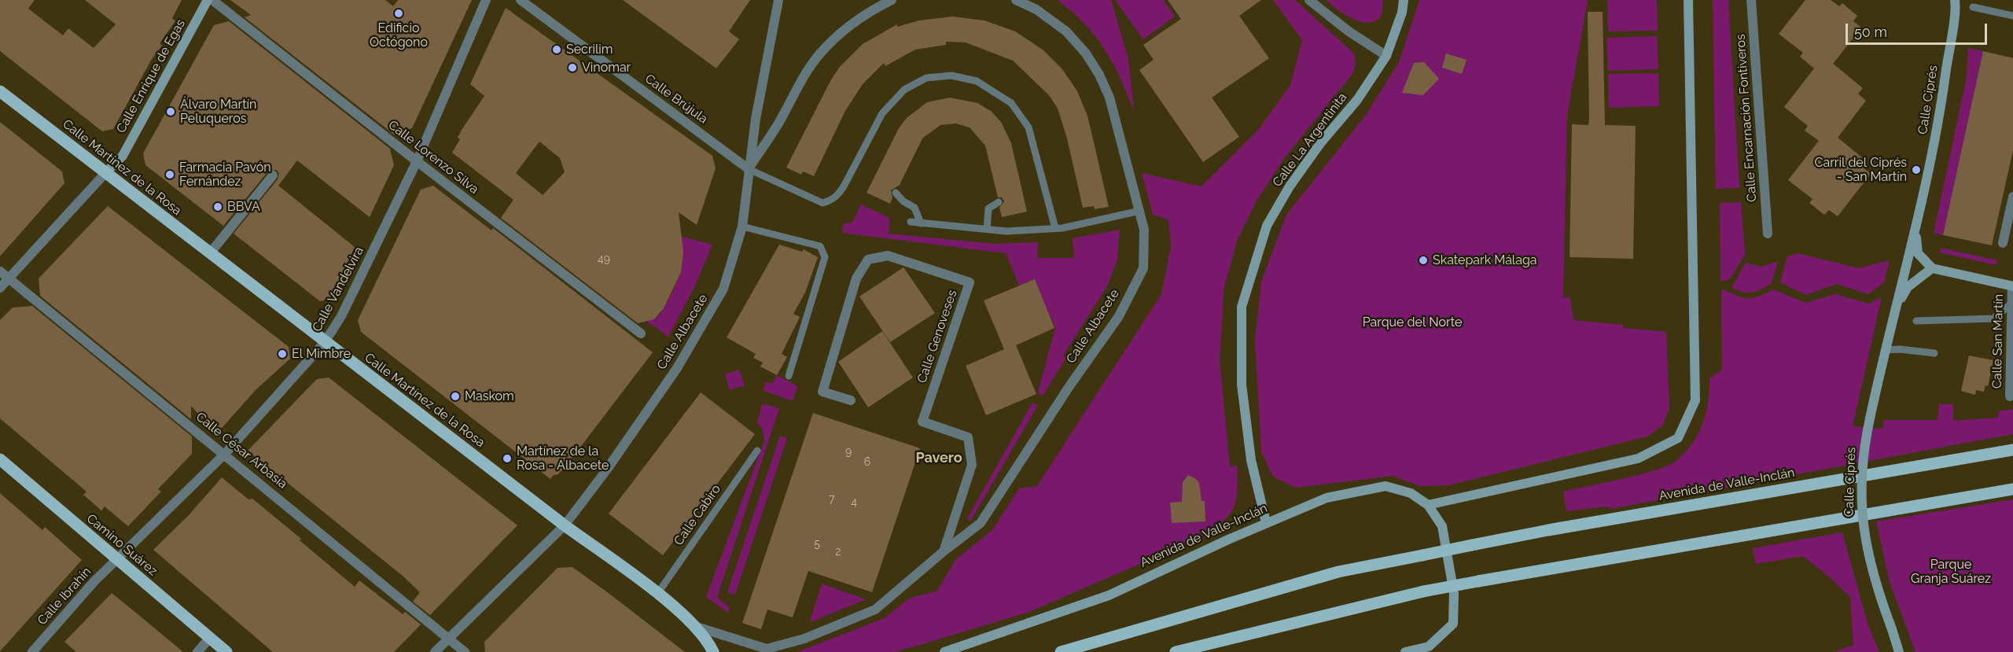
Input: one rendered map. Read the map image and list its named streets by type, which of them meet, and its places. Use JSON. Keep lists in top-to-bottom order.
{
  "streets": {
    "main road": ["Calle Martínez de la Rosa", "Avenida de Valle-Inclán", "Camino Suárez"],
    "street": [
      "Calle Enrique de Egas",
      "Calle Brújula",
      "Calle Ciprés",
      "Calle Encarnación Fontiveros",
      "Calle La Argentinita",
      "Calle Lorenzo Silva",
      "Calle Vandelvira",
      "Calle Albacete",
      "Calle Genoveses",
      "Calle San Martín",
      "Calle César Arbasia",
      "Calle Ibrahín"
    ],
    "lane": ["Calle Cabiro"]
  },
  "crossings": [
    ["Calle Enrique de Egas", "Calle Martínez de la Rosa"],
    ["Calle Enrique de Egas", "Calle César Arbasia"],
    ["Calle Brújula", "Calle Albacete"],
    ["Calle La Argentinita", "Avenida de Valle-Inclán"],
    ["Calle Lorenzo Silva", "Calle Vandelvira"],
    ["Calle Martínez de la Rosa", "Calle Vandelvira"],
    ["Calle Martínez de la Rosa", "Calle Albacete"],
    ["Calle Martínez de la Rosa", "Calle Cabiro"],
    ["Calle Vandelvira", "Calle César Arbasia"],
    ["Calle Vandelvira", "Camino Suárez"],
    ["Calle Vandelvira", "Calle Ibrahín"],
    ["Calle Albacete", "Calle Genoveses"],
    ["Calle Albacete", "Calle César Arbasia"],
    ["Camino Suárez", "Calle Ibrahín"]
  ],
  "districts": ["Pavero"],
  "parks": ["Parque del Norte", "Parque Granja Suárez"],
  "places": [
    "Edificio Octógono",
    "Secrilim",
    "Vinomar",
    "Álvaro Martín Peluqueros",
    "Carril del Ciprés - San Martín",
    "Farmacia Pavón Fernández",
    "BBVA",
    "Skatepark Málaga",
    "El Mimbre",
    "Maskom",
    "Martínez de la Rosa - Albacete"
  ],
  "house_numbers": [
    "49",
    "9",
    "6",
    "7",
    "4",
    "5",
    "2"
  ],
  "scale_bar": "50 m"
}
